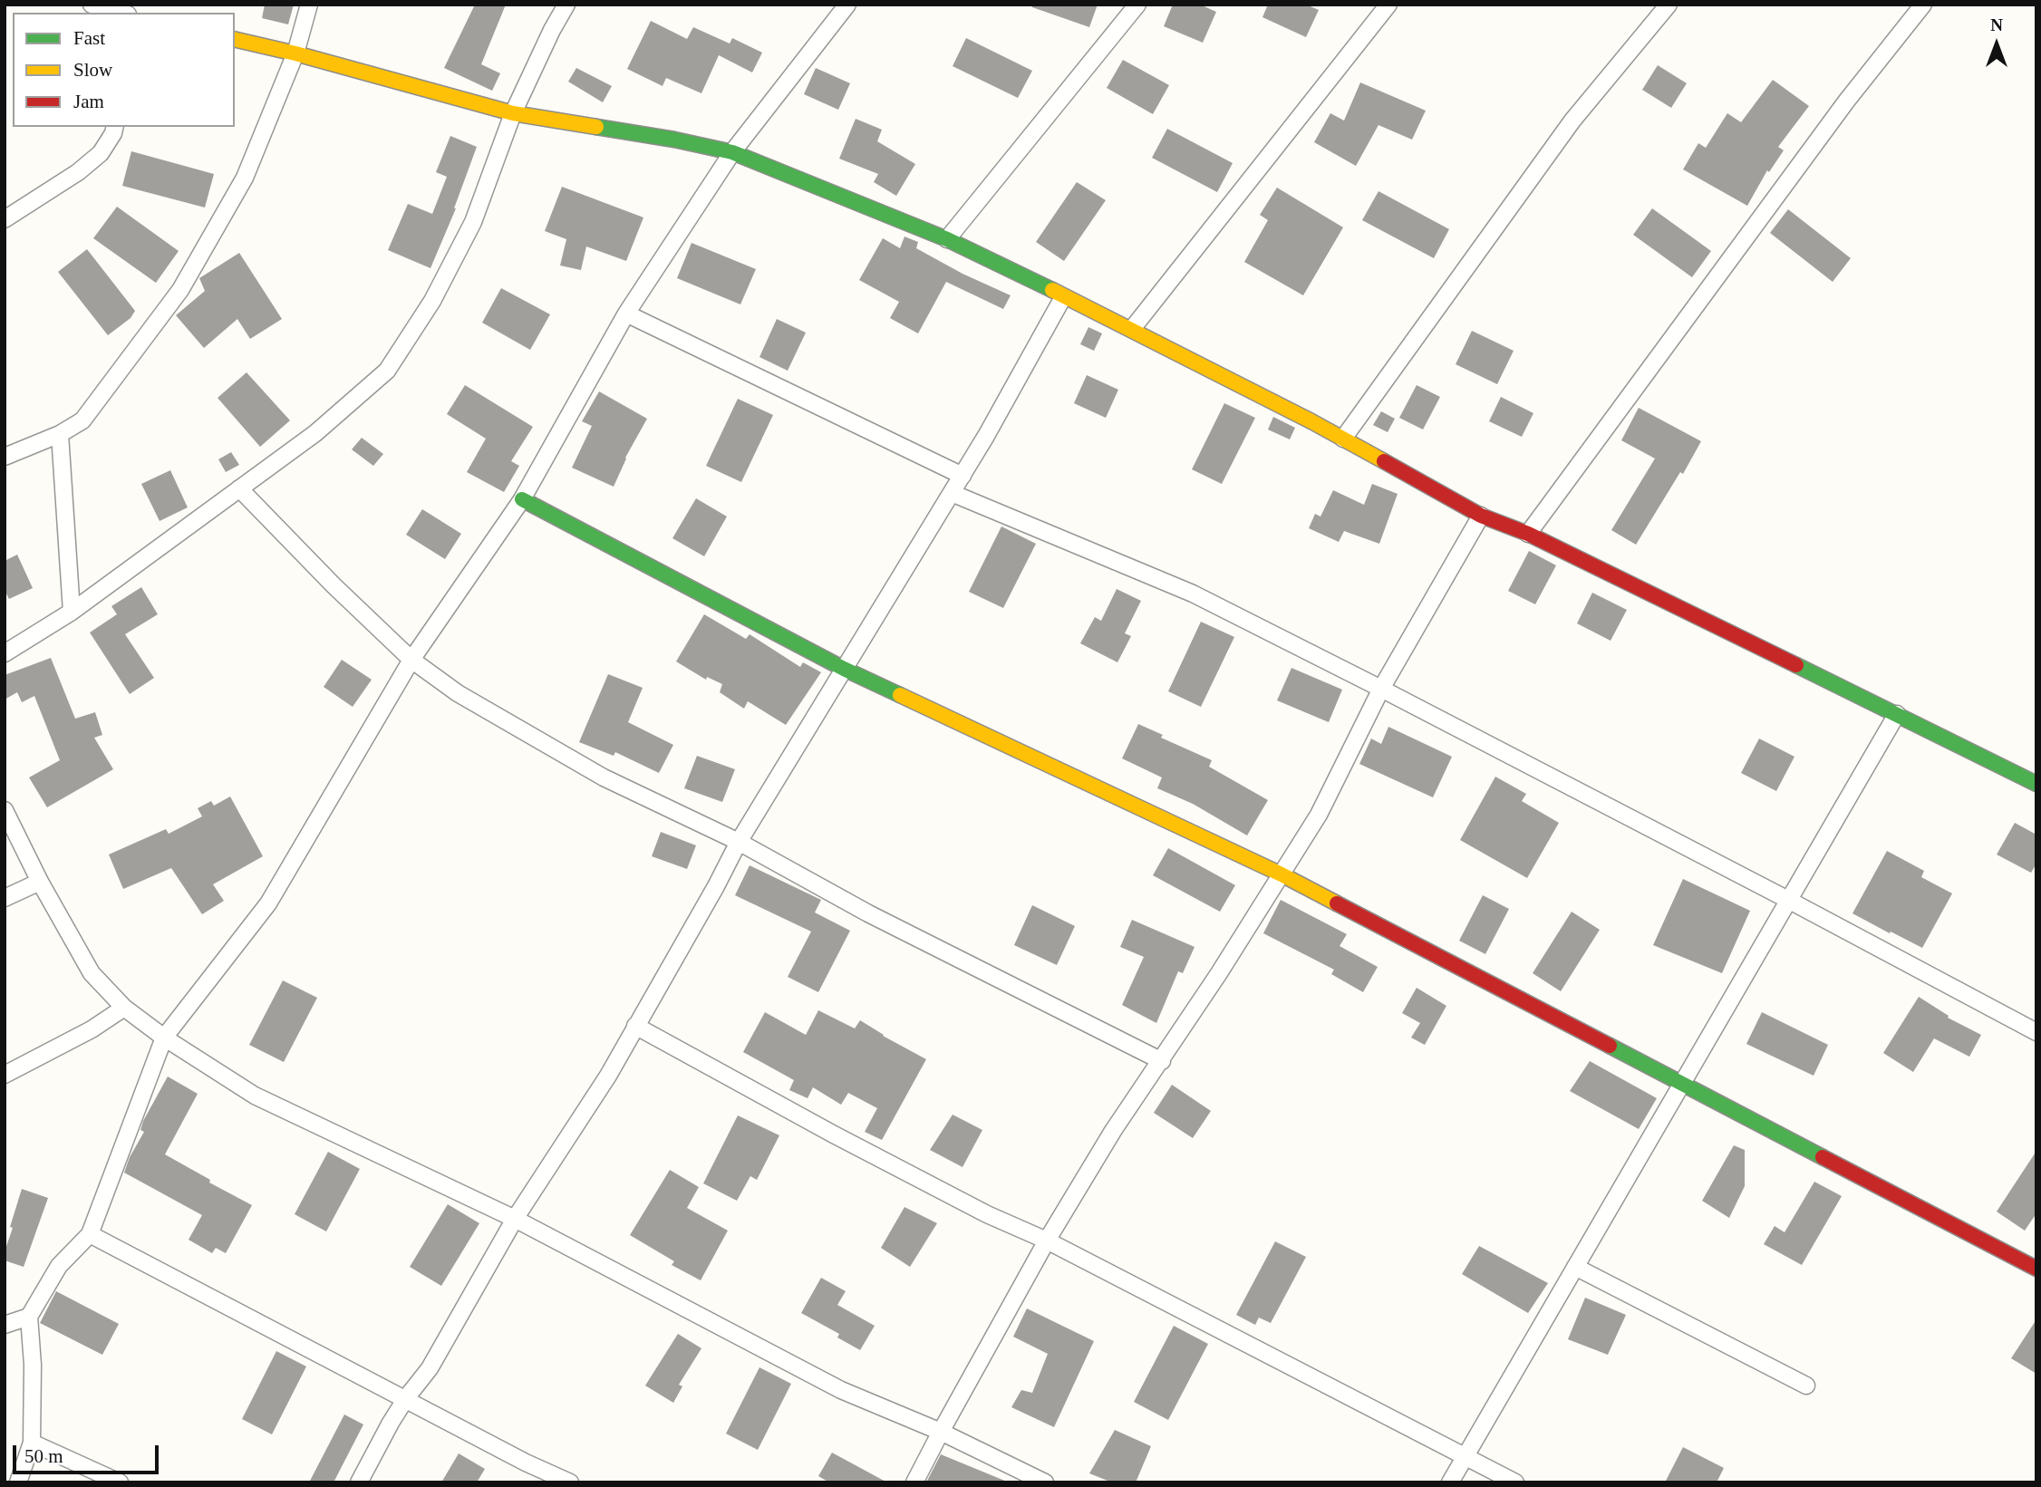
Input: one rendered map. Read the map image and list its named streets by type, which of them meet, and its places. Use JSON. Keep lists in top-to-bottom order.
{
  "legend": ["Fast", "Slow", "Jam"],
  "scale_bar": "50 m",
  "north": "top"
}
